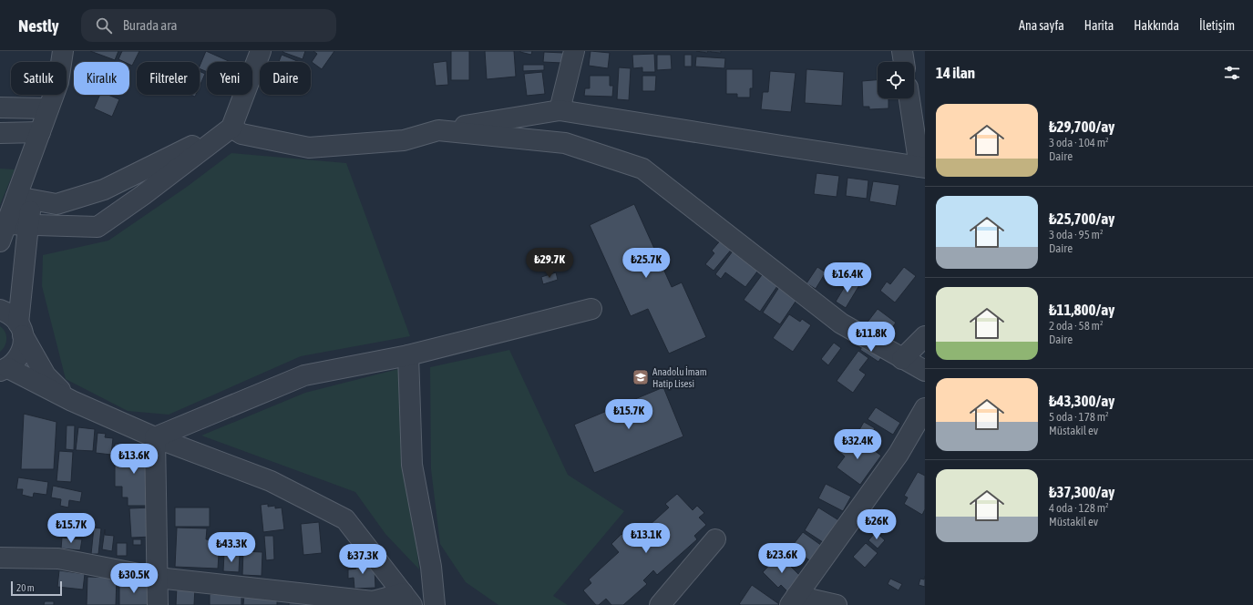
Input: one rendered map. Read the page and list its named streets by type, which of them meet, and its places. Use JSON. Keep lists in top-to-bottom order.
{
  "places": {
    "school or university": ["Anadolu İmam Hatip Lisesi"]
  },
  "scale_bar": "20 m",
  "page": {
    "header": "Nestly",
    "search": "Burada ara",
    "nav": [
      "Ana sayfa",
      "Harita",
      "Hakkında",
      "İletişim"
    ],
    "heading": "14 ilan",
    "chip": [
      "Satılık",
      "Kiralık",
      "Filtreler",
      "Yeni",
      "Daire"
    ],
    "list": [
      {
        "name": "₺29,700/ay",
        "note": "3 oda · 104 m² · Daire"
      },
      {
        "name": "₺25,700/ay",
        "note": "3 oda · 95 m² · Daire"
      },
      {
        "name": "₺11,800/ay",
        "note": "2 oda · 58 m² · Daire"
      },
      {
        "name": "₺43,300/ay",
        "note": "5 oda · 178 m² · Müstakil ev"
      },
      {
        "name": "₺37,300/ay",
        "note": "4 oda · 128 m² · Müstakil ev"
      }
    ],
    "price": [
      "₺29.7K",
      "₺25.7K",
      "₺16.4K",
      "₺11.8K",
      "₺15.7K",
      "₺32.4K",
      "₺13.6K",
      "₺26K",
      "₺15.7K",
      "₺13.1K",
      "₺43.3K",
      "₺23.6K",
      "₺37.3K",
      "₺30.5K"
    ],
    "scale": "20 m"
  }
}
